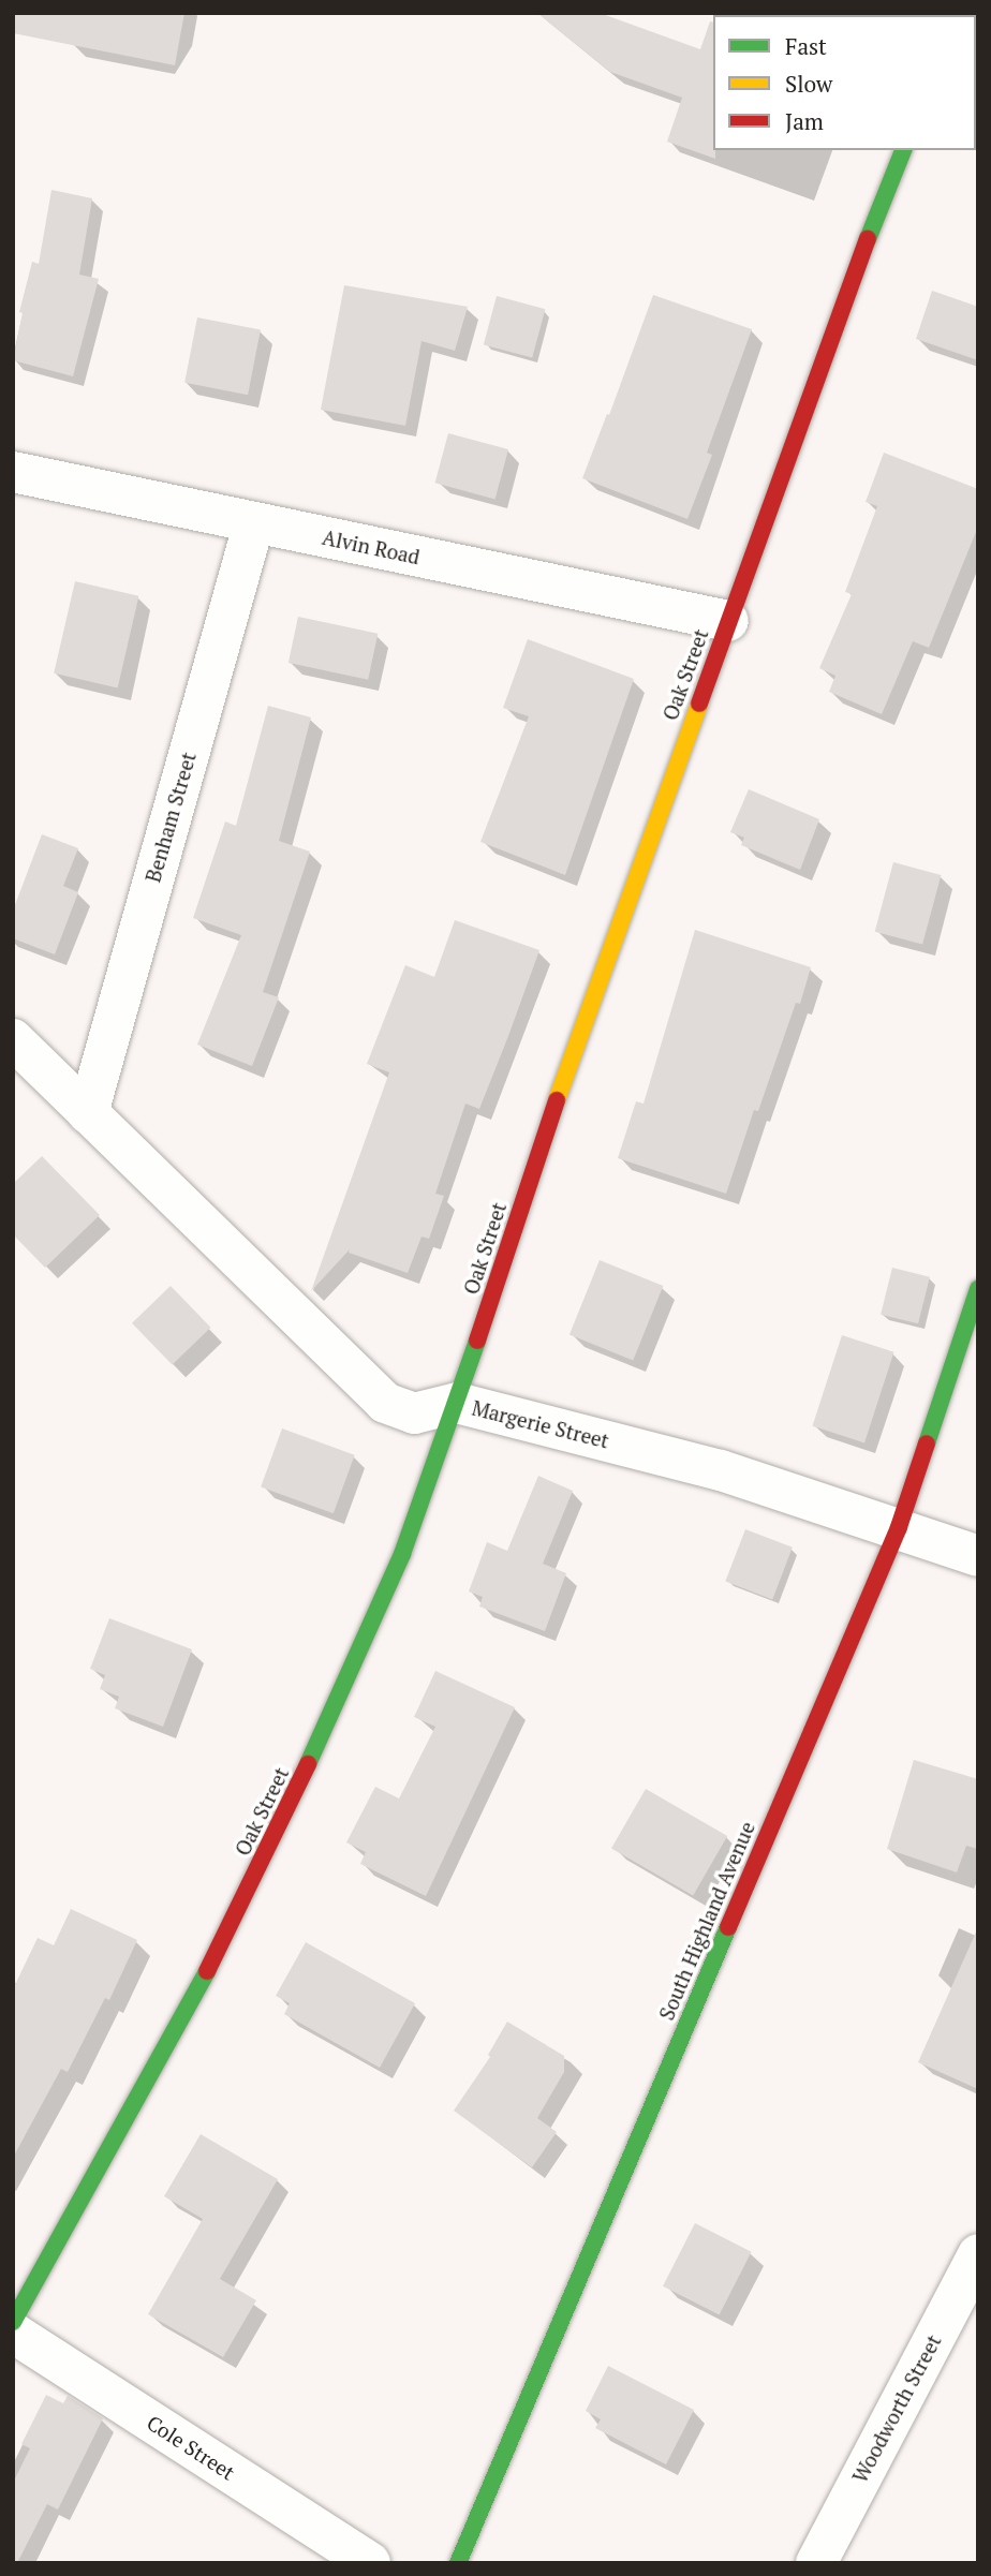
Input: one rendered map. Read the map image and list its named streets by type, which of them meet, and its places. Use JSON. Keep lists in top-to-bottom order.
{
  "streets": {
    "main road": ["Oak Street", "South Highland Avenue"],
    "street": [
      "Alvin Road",
      "Benham Street",
      "Margerie Street",
      "Woodworth Street",
      "Cole Street"
    ]
  },
  "crossings": [
    ["Alvin Road", "Oak Street"],
    ["Alvin Road", "Benham Street"],
    ["Oak Street", "Margerie Street"],
    ["Benham Street", "Margerie Street"],
    ["Margerie Street", "South Highland Avenue"]
  ],
  "legend": ["Fast", "Slow", "Jam"]
}
